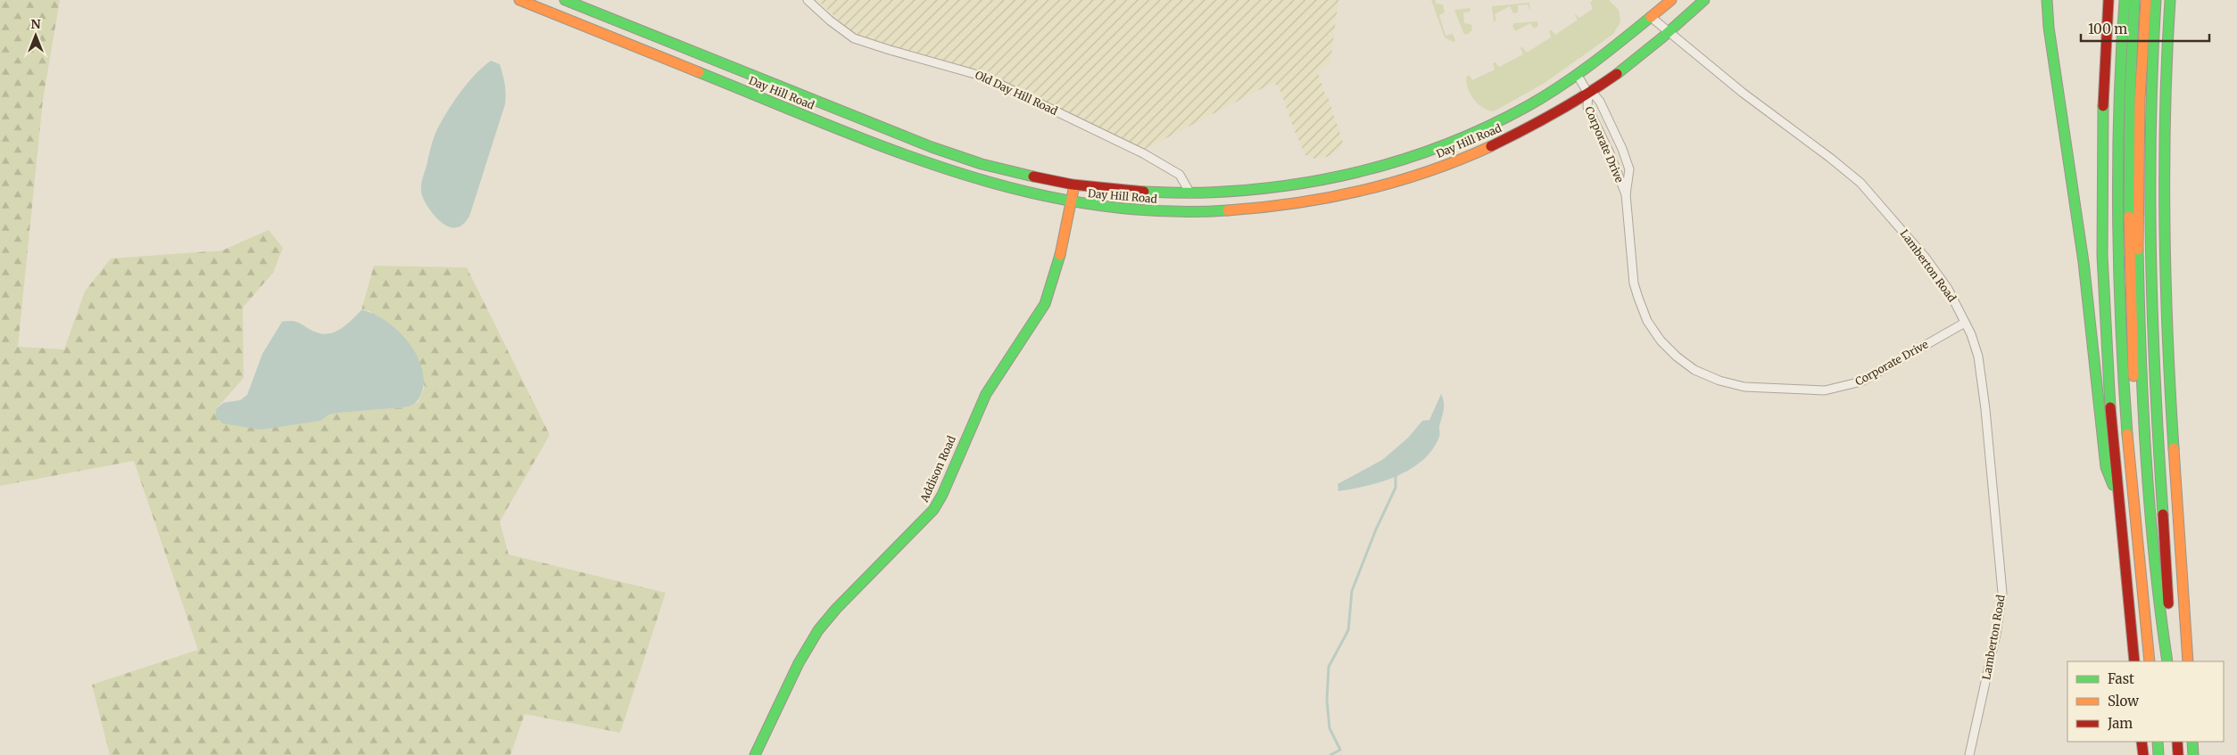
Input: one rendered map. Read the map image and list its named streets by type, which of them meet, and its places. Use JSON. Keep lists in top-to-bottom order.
{
  "streets": {
    "main road": ["Day Hill Road", "Addison Road"],
    "street": ["Old Day Hill Road", "Corporate Drive", "Lamberton Road"]
  },
  "crossings": [
    ["Day Hill Road", "Old Day Hill Road"],
    ["Day Hill Road", "Corporate Drive"],
    ["Day Hill Road", "Lamberton Road"],
    ["Day Hill Road", "Addison Road"],
    ["Corporate Drive", "Lamberton Road"]
  ],
  "legend": ["Fast", "Slow", "Jam"],
  "scale_bar": "100 m",
  "north": "top"
}
